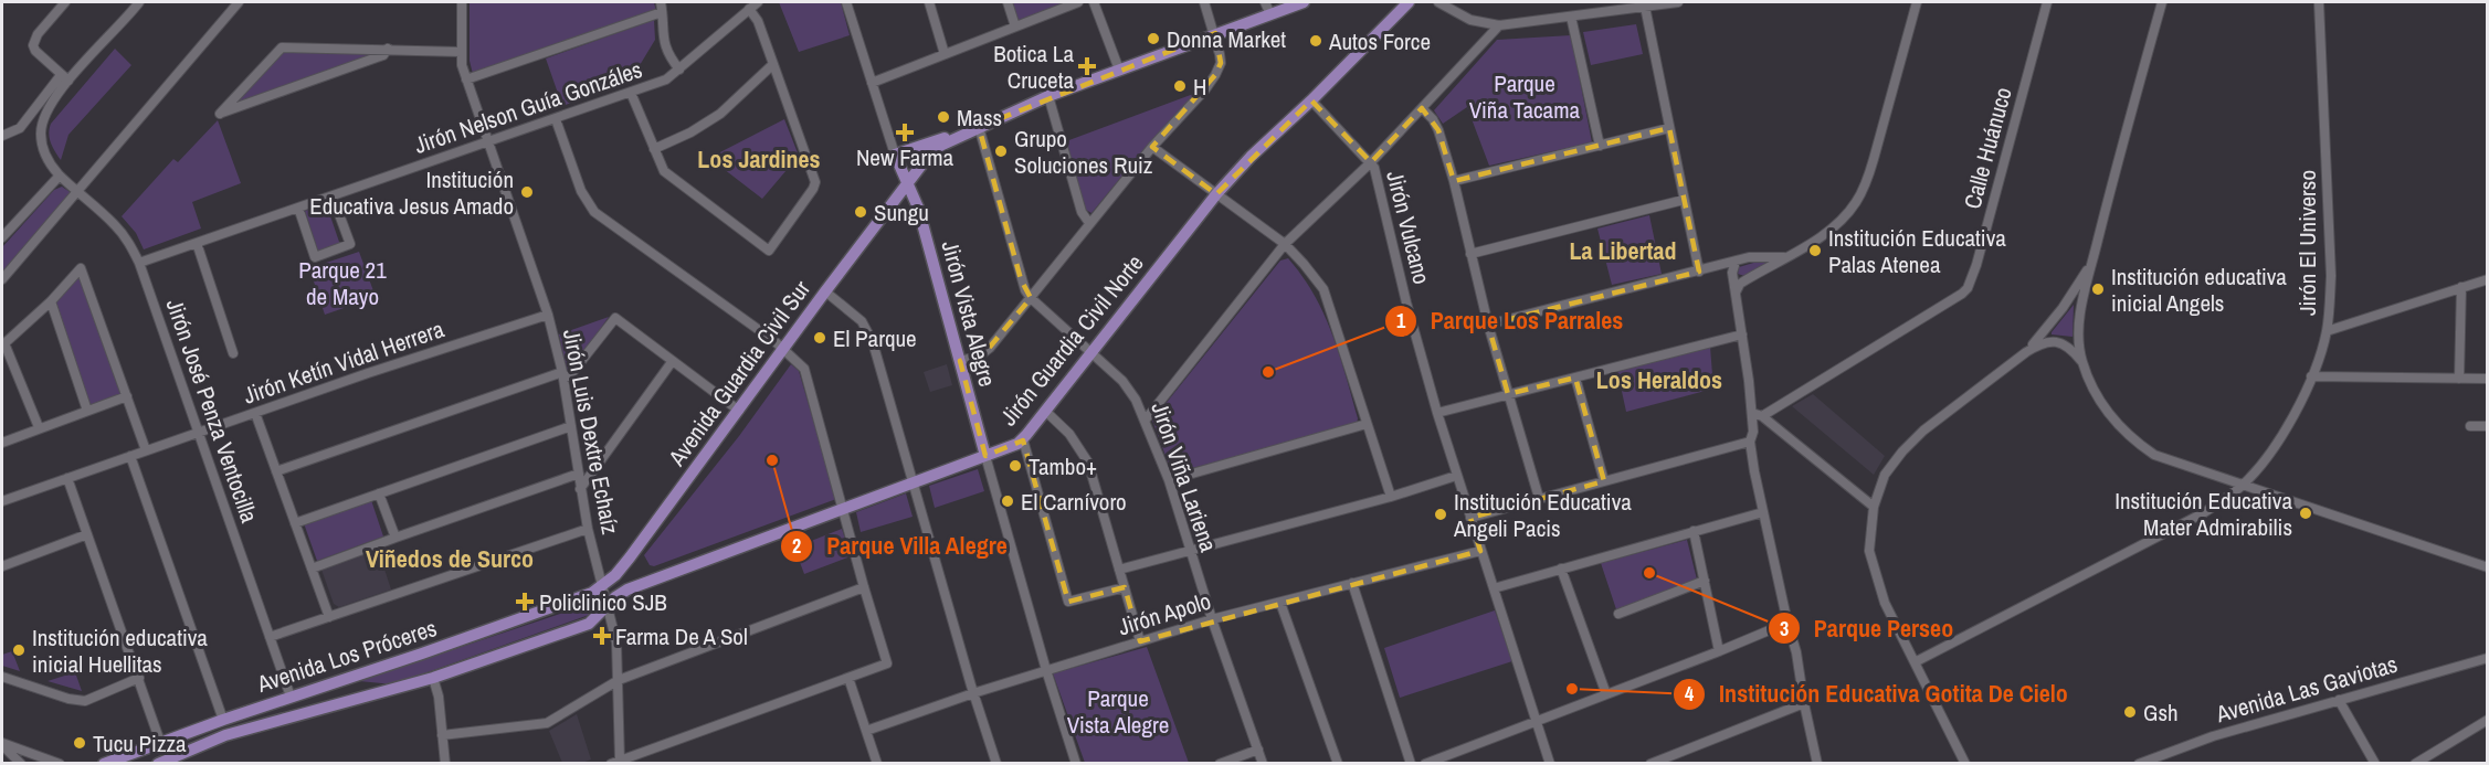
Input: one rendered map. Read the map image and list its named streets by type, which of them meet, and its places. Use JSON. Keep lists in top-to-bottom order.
{
  "streets": {
    "main road": [
      "Jirón Vista Alegre",
      "Jirón Guardia Civil Norte",
      "Avenida Guardia Civil Sur",
      "Avenida Los Próceres"
    ],
    "street": [
      "Jirón Nelson Guía Gonzáles",
      "Calle Huánuco",
      "Jirón Vulcano",
      "Jirón El Universo",
      "Jirón Ketín Vidal Herrera",
      "Jirón José Penza Ventocilla",
      "Jirón Luis Dextre Echaíz",
      "Jirón Viña Lariena",
      "Jirón Apolo",
      "Avenida Las Gaviotas"
    ]
  },
  "crossings": [
    ["Jirón Nelson Guía Gonzáles", "Jirón José Penza Ventocilla"],
    ["Jirón Nelson Guía Gonzáles", "Jirón Luis Dextre Echaíz"],
    ["Jirón Vulcano", "Jirón Guardia Civil Norte"],
    ["Jirón Vulcano", "Jirón Apolo"],
    ["Jirón Vista Alegre", "Jirón Guardia Civil Norte"],
    ["Jirón Vista Alegre", "Avenida Guardia Civil Sur"],
    ["Jirón Vista Alegre", "Jirón Apolo"],
    ["Jirón Guardia Civil Norte", "Jirón Luis Dextre Echaíz"],
    ["Jirón Guardia Civil Norte", "Jirón Viña Lariena"],
    ["Jirón Guardia Civil Norte", "Avenida Los Próceres"],
    ["Jirón Ketín Vidal Herrera", "Jirón José Penza Ventocilla"],
    ["Jirón Ketín Vidal Herrera", "Jirón Luis Dextre Echaíz"],
    ["Avenida Guardia Civil Sur", "Jirón Luis Dextre Echaíz"],
    ["Avenida Guardia Civil Sur", "Jirón Viña Lariena"],
    ["Avenida Guardia Civil Sur", "Avenida Los Próceres"],
    ["Jirón José Penza Ventocilla", "Avenida Los Próceres"],
    ["Jirón Luis Dextre Echaíz", "Avenida Los Próceres"],
    ["Jirón Viña Lariena", "Jirón Apolo"]
  ],
  "districts": [
    "Los Jardines",
    "La Libertad",
    "Los Heraldos",
    "Viñedos de Surco"
  ],
  "parks": ["Parque Viña Tacama", "Parque 21 de Mayo", "Parque Vista Alegre"],
  "places": {
    "other": [
      "Donna Market",
      "Autos Force",
      "H",
      "Mass",
      "Grupo Soluciones Ruiz",
      "Institución Educativa Jesus Amado",
      "Sungu",
      "Institución Educativa Palas Atenea",
      "Institución educativa inicial Angels",
      "El Parque",
      "Parque Los Parrales",
      "Parque Villa Alegre",
      "Tambo+",
      "El Carnívoro",
      "Institución Educativa Mater Admirabilis",
      "Institución Educativa Angeli Pacis",
      "Parque Perseo",
      "Institución educativa inicial Huellitas",
      "Institución Educativa Gotita De Cielo",
      "Gsh",
      "Tucu Pizza"
    ],
    "health": [
      "Botica La Cruceta",
      "New Farma",
      "Policlinico SJB",
      "Farma De A Sol"
    ]
  }
}
